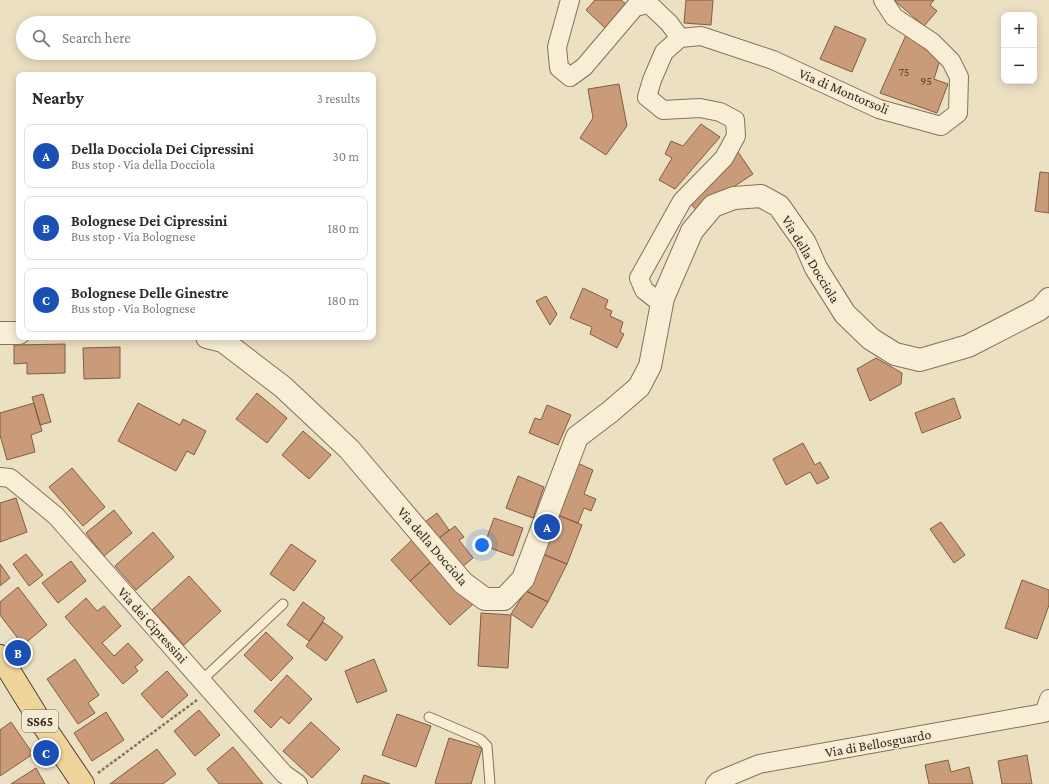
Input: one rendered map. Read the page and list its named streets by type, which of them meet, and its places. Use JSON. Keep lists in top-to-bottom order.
{
  "streets": {
    "main road": ["SS65"],
    "street": [
      "Via di Montorsoli",
      "Via della Docciola",
      "Via dei Cipressini",
      "Via di Bellosguardo"
    ]
  },
  "house_numbers": ["75", "95"],
  "page": {
    "map_buttons": ["+", "−"],
    "search": "Search here",
    "heading": ["Nearby", "3 results"],
    "list": [
      {
        "mark": "A",
        "name": "Della Docciola Dei Cipressini",
        "note": "Bus stop · Via della Docciola",
        "value": "30 m"
      },
      {
        "mark": "B",
        "name": "Bolognese Dei Cipressini",
        "note": "Bus stop · Via Bolognese",
        "value": "180 m"
      },
      {
        "mark": "C",
        "name": "Bolognese Delle Ginestre",
        "note": "Bus stop · Via Bolognese",
        "value": "180 m"
      }
    ],
    "pins": ["A", "B", "C"]
  }
}
